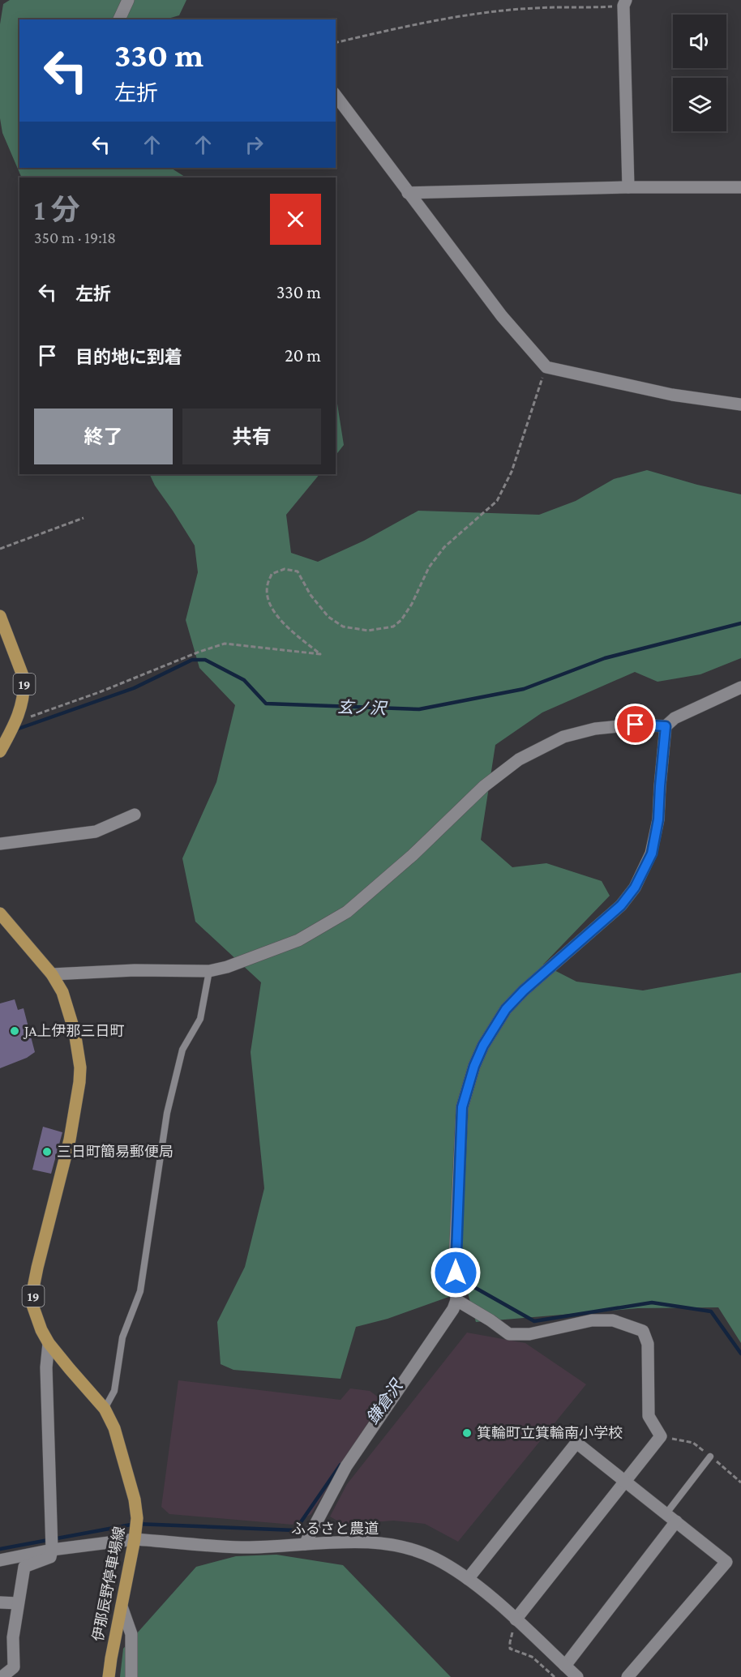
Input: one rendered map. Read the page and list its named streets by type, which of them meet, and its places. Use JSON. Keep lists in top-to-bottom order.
{
  "streets": {
    "main road": ["19", "伊那辰野停車場線"],
    "street": ["ふるさと農道"]
  },
  "crossings": [
    ["ふるさと農道", "伊那辰野停車場線"]
  ],
  "water": ["玄ノ沢", "鎌倉沢"],
  "places": ["JA上伊那三日町", "三日町簡易郵便局", "箕輪町立箕輪南小学校"],
  "page": {
    "turn": ["330 m", "左折"],
    "heading": ["1 分", "350 m · 19:18"],
    "list": [
      {
        "name": "左折",
        "value": "330 m"
      },
      {
        "name": "目的地に到着",
        "value": "20 m"
      }
    ],
    "buttons": ["終了", "共有"]
  }
}
